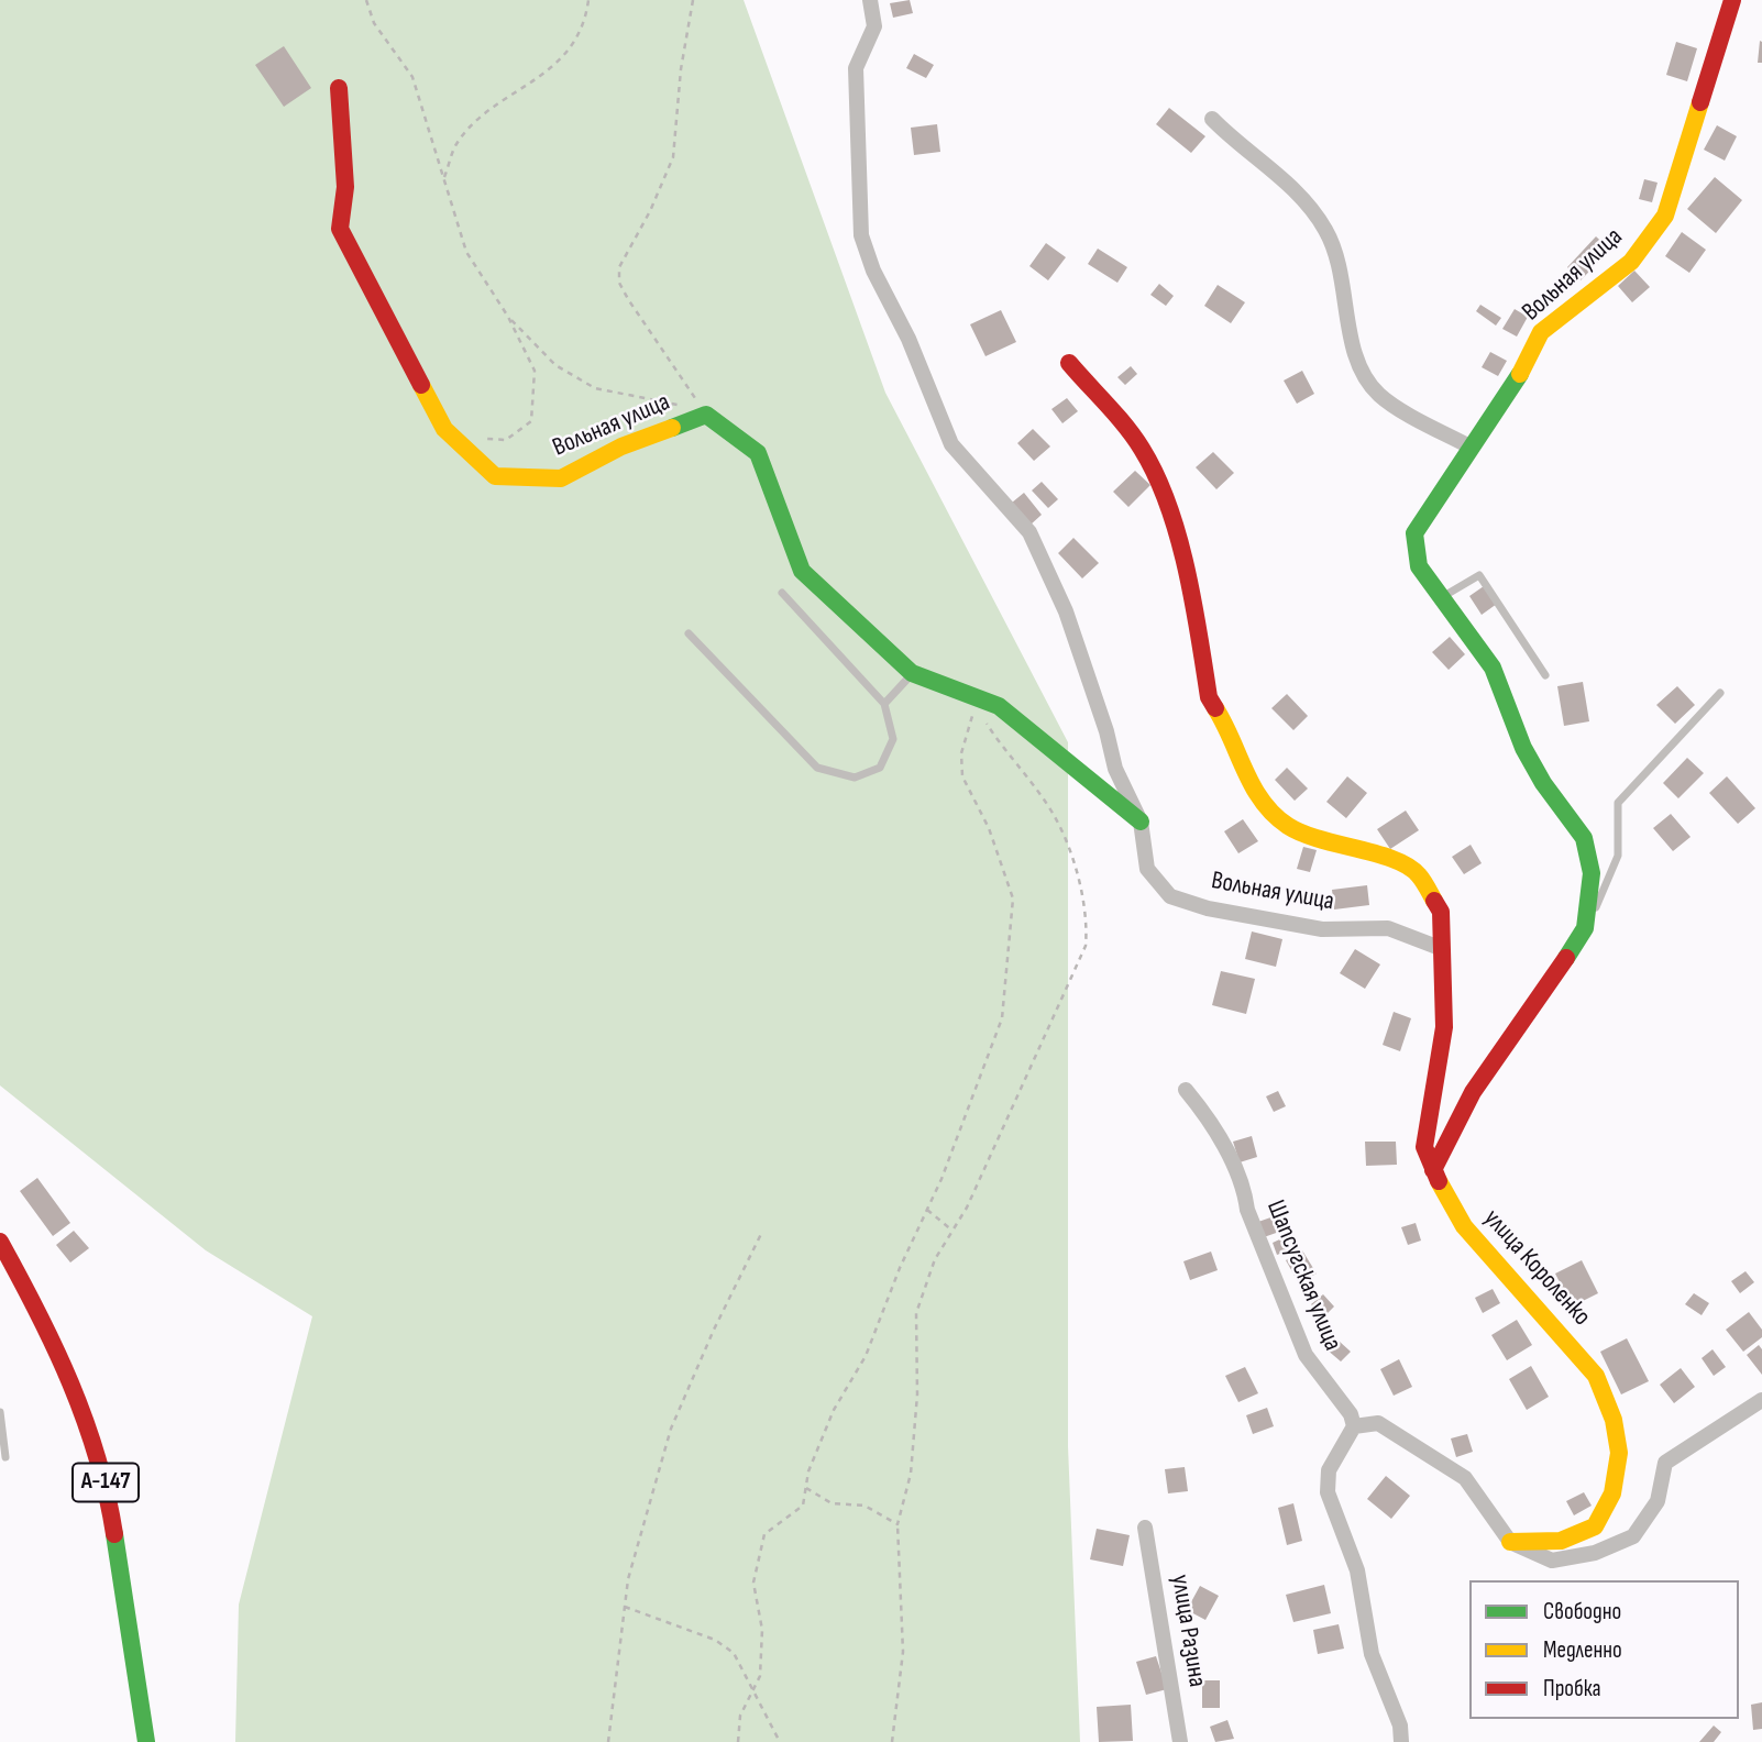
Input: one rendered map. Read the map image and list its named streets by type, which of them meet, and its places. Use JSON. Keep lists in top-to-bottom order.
{
  "streets": {
    "main road": ["Вольная улица", "улица Короленко", "А-147"],
    "street": ["Шапсугская улица", "улица Разина"]
  },
  "crossings": [
    ["Вольная улица", "улица Короленко"]
  ],
  "legend": ["Свободно", "Медленно", "Пробка"]
}
